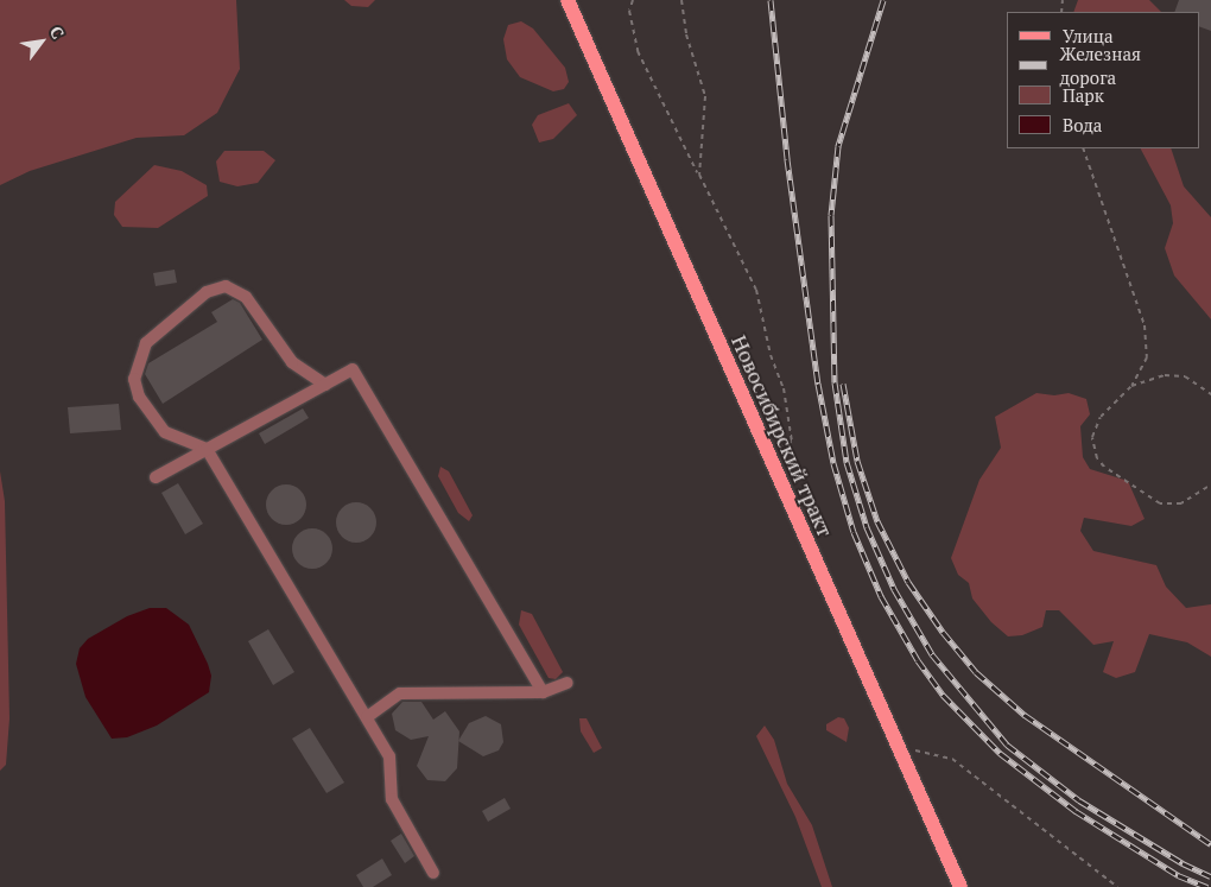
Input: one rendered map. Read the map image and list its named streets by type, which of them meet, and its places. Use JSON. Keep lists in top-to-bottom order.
{
  "streets": {
    "main road": ["Новосибирский тракт"]
  },
  "legend": [
    "Улица",
    "Железная дорога",
    "Парк",
    "Вода"
  ],
  "north": "top right"
}
